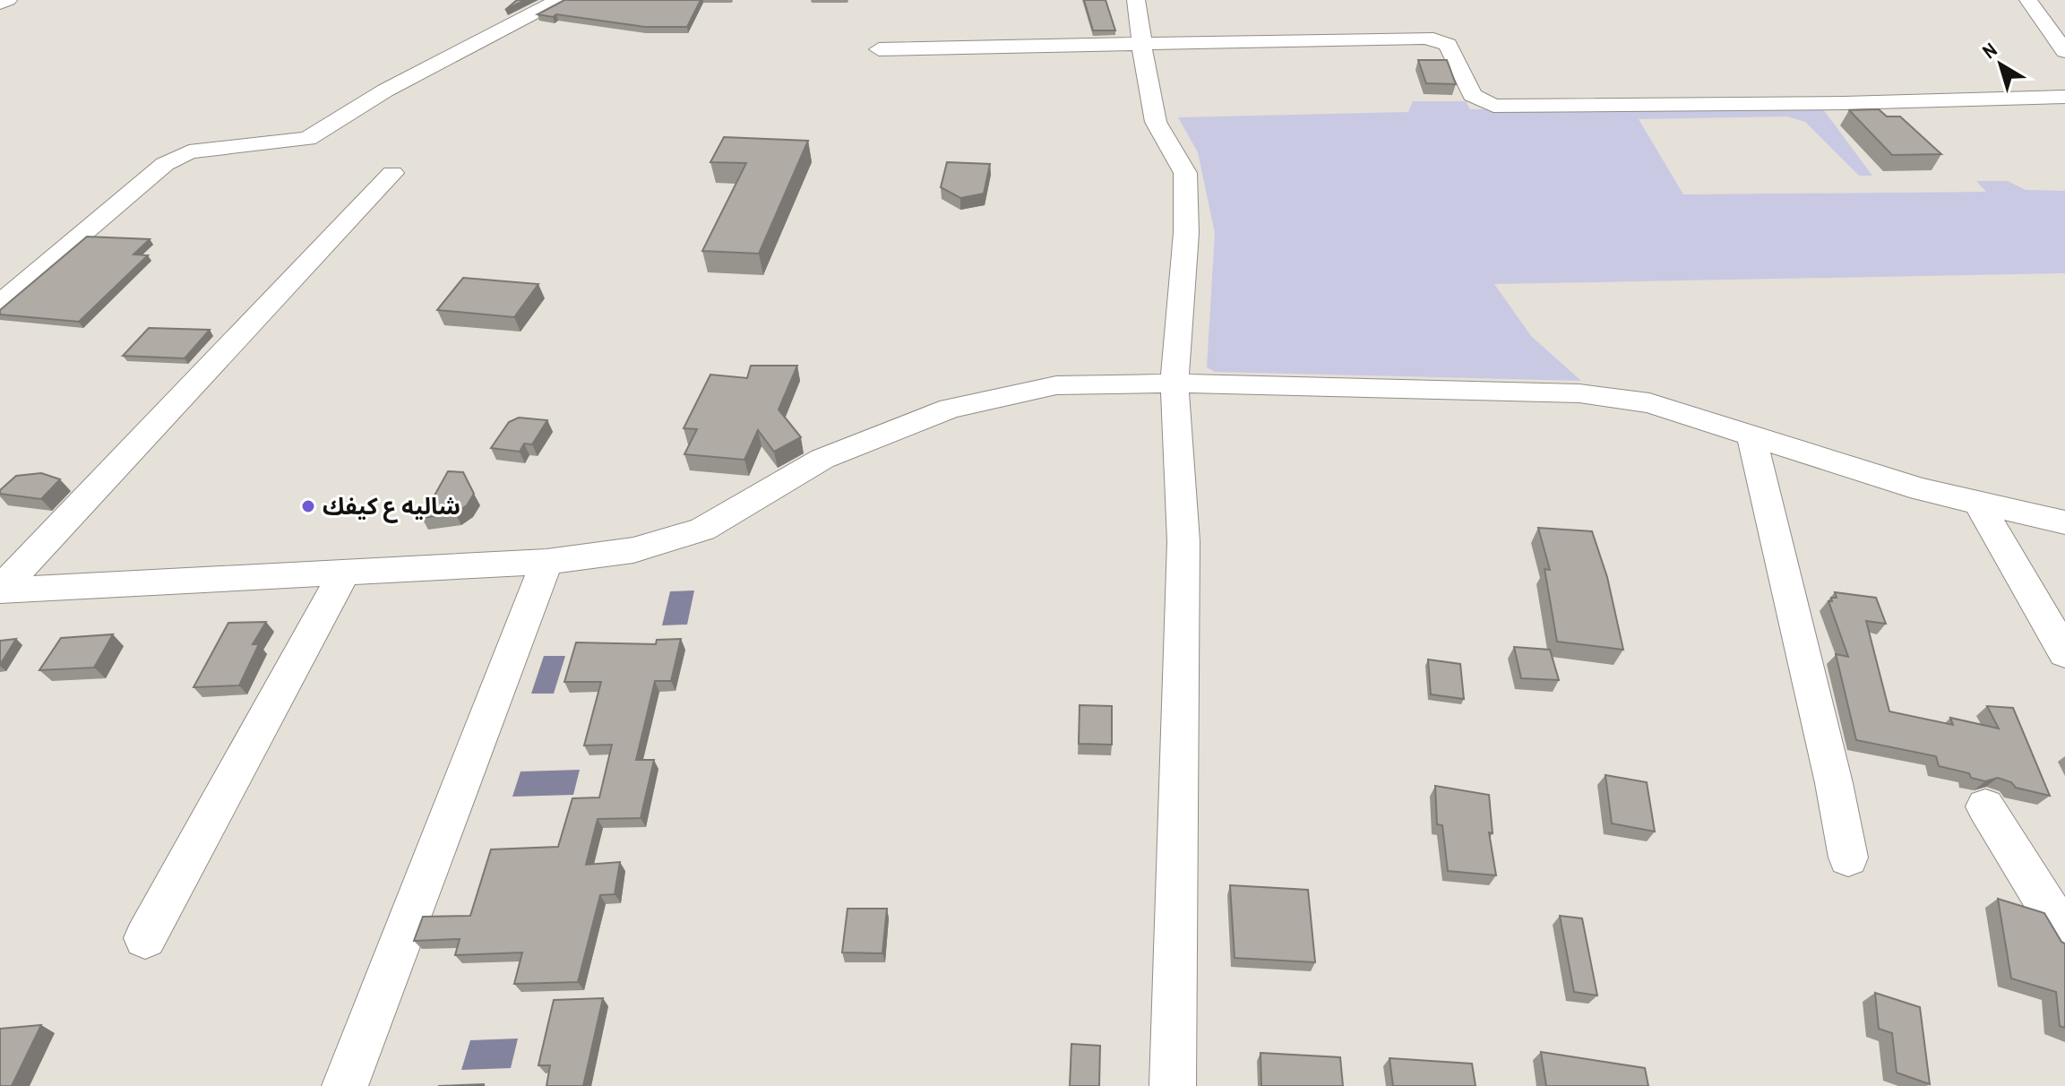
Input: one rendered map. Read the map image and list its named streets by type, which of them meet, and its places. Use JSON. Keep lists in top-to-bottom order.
{
  "places": ["شاليه ع كيفك"],
  "north": "top left"
}
